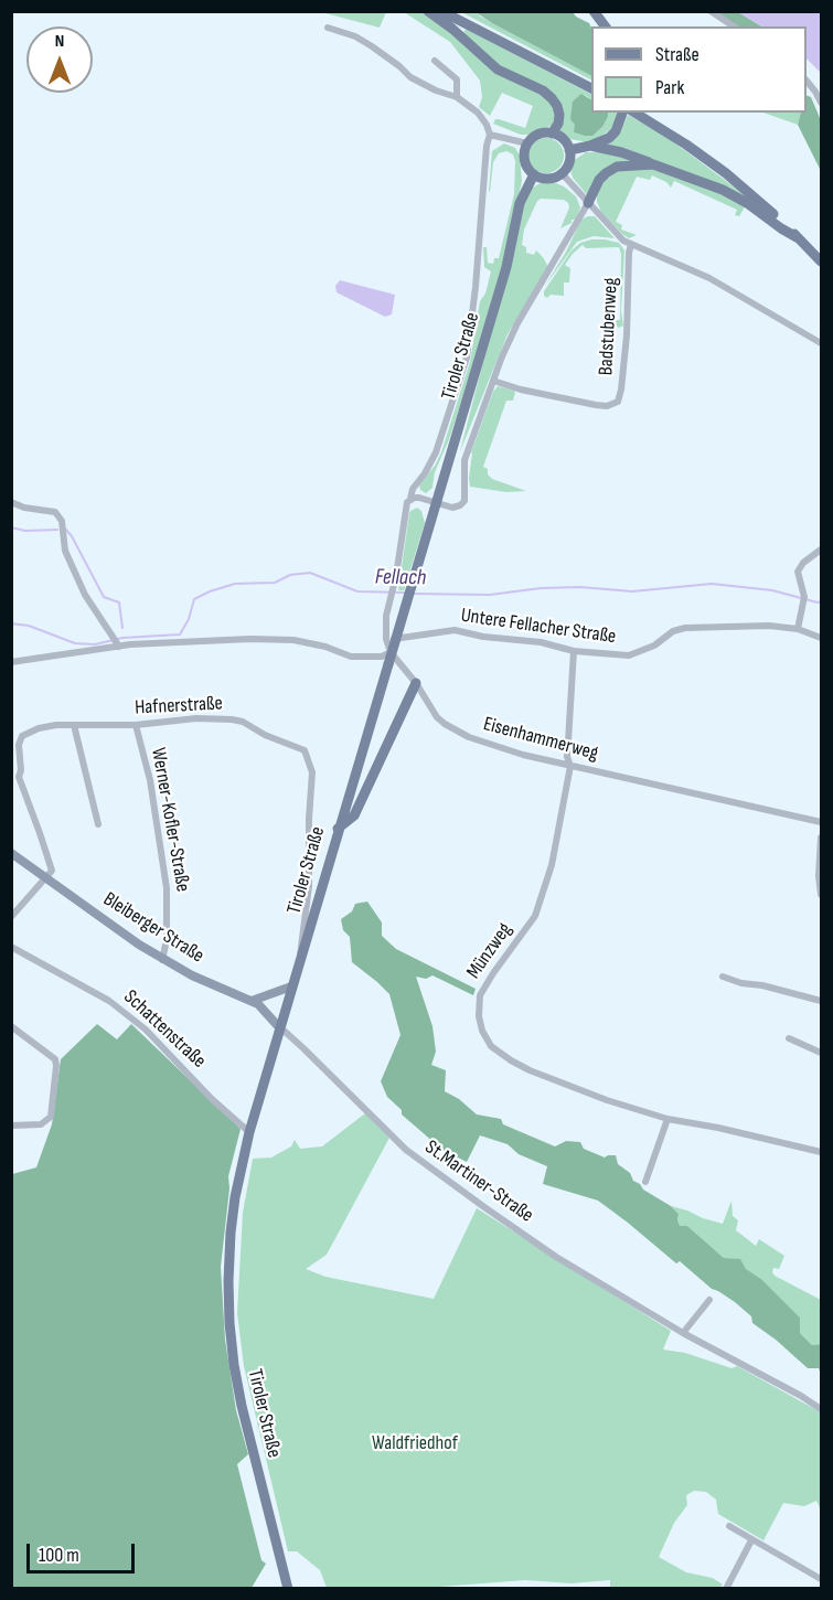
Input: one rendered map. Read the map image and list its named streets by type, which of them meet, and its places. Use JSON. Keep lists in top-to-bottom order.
{
  "streets": {
    "main road": ["Tiroler Straße", "Bleiberger Straße"],
    "street": [
      "Badstubenweg",
      "Untere Fellacher Straße",
      "Hafnerstraße",
      "Eisenhammerweg",
      "Werner-Kofler-Straße",
      "Münzweg",
      "Schattenstraße",
      "St.Martiner-Straße"
    ]
  },
  "crossings": [
    ["Tiroler Straße", "Hafnerstraße"],
    ["Tiroler Straße", "Bleiberger Straße"],
    ["Tiroler Straße", "Schattenstraße"],
    ["Tiroler Straße", "St.Martiner-Straße"],
    ["Untere Fellacher Straße", "Eisenhammerweg"],
    ["Untere Fellacher Straße", "Münzweg"],
    ["Hafnerstraße", "Werner-Kofler-Straße"],
    ["Hafnerstraße", "Bleiberger Straße"],
    ["Eisenhammerweg", "Münzweg"],
    ["Werner-Kofler-Straße", "Bleiberger Straße"],
    ["Bleiberger Straße", "St.Martiner-Straße"]
  ],
  "water": ["Fellach"],
  "parks": ["Waldfriedhof"],
  "legend": ["Straße", "Park"],
  "scale_bar": "100 m",
  "north": "top"
}
